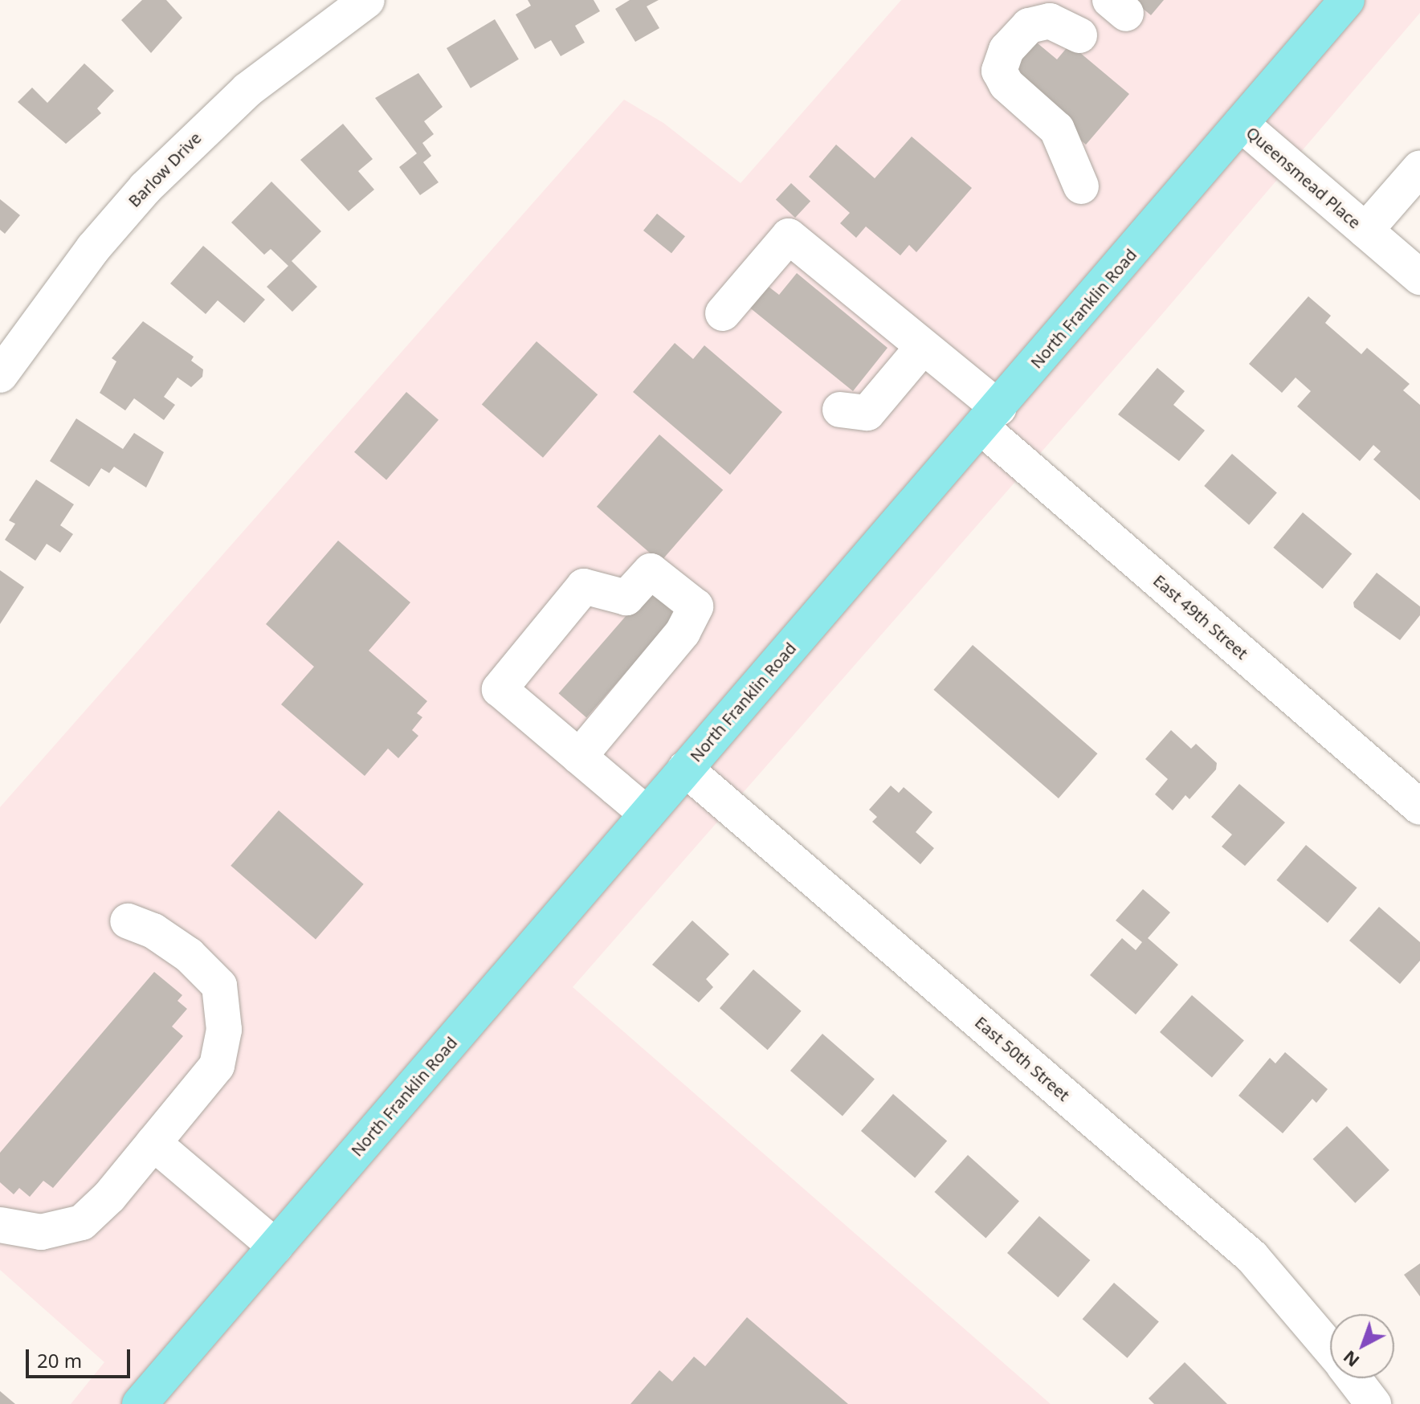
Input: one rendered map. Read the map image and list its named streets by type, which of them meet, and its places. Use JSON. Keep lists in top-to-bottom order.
{
  "streets": {
    "main road": ["North Franklin Road"],
    "street": [
      "Barlow Drive",
      "Queensmead Place",
      "East 49th Street",
      "East 50th Street"
    ]
  },
  "crossings": [
    ["Queensmead Place", "North Franklin Road"],
    ["North Franklin Road", "East 49th Street"],
    ["North Franklin Road", "East 50th Street"]
  ],
  "scale_bar": "20 m",
  "north": "bottom left"
}
